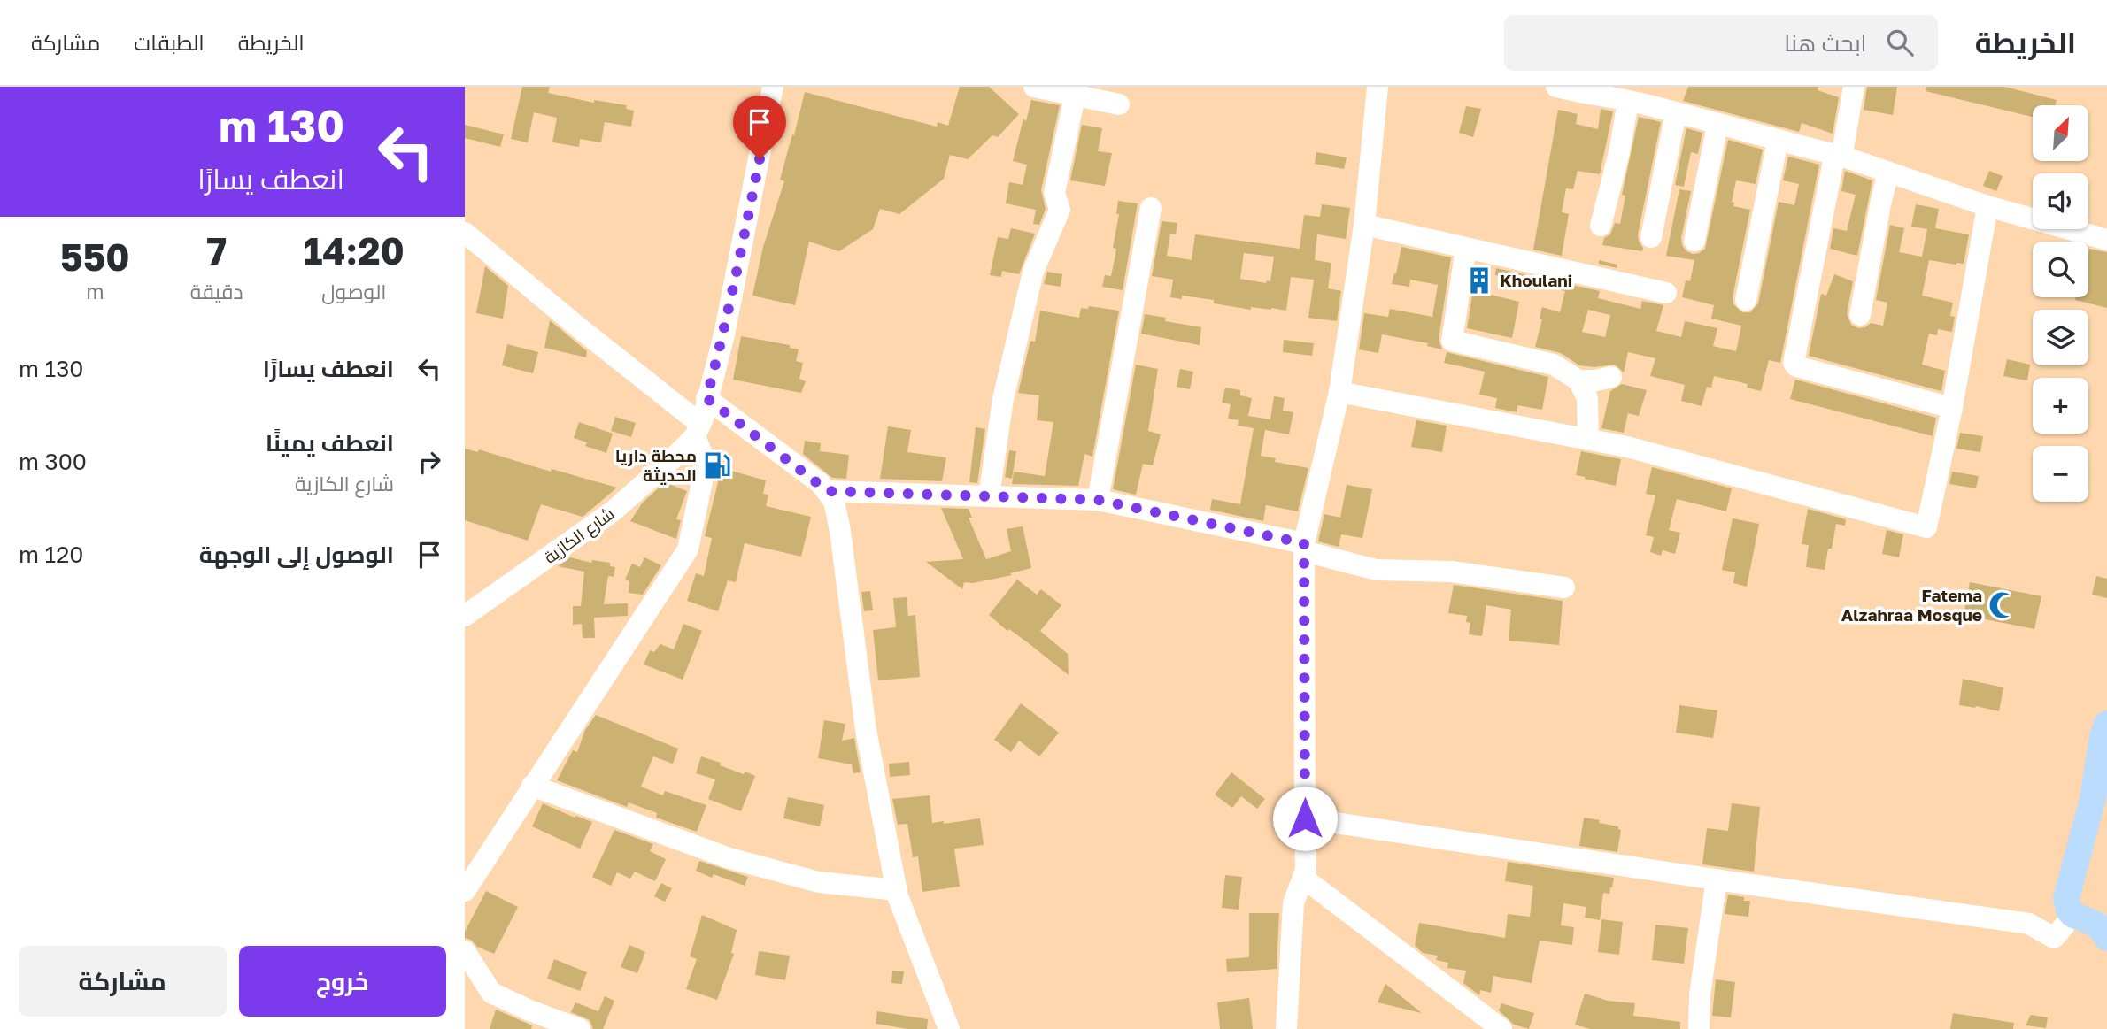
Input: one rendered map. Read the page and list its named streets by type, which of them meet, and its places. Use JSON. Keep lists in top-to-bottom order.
{
  "streets": {
    "street": ["شارع الكازية"]
  },
  "places": {
    "building": ["Khoulani"],
    "fuel station": ["محطة داريا الحديثة"],
    "mosque": ["Fatema Alzahraa Mosque"]
  },
  "north": "top right",
  "page": {
    "header": "الخريطة",
    "search": "ابحث هنا",
    "nav": ["الخريطة", "الطبقات", "مشاركة"],
    "turn": ["130 m", "انعطف يسارًا"],
    "map_buttons": ["+", "−"],
    "eta": [
      "14:20",
      "الوصول",
      "7",
      "دقيقة",
      "550",
      "m"
    ],
    "list": [
      {
        "name": "انعطف يسارًا",
        "value": "130 m"
      },
      {
        "name": "انعطف يمينًا",
        "note": "شارع الكازية",
        "value": "300 m"
      },
      {
        "name": "الوصول إلى الوجهة",
        "value": "120 m"
      }
    ],
    "buttons": ["خروج", "مشاركة"]
  }
}
